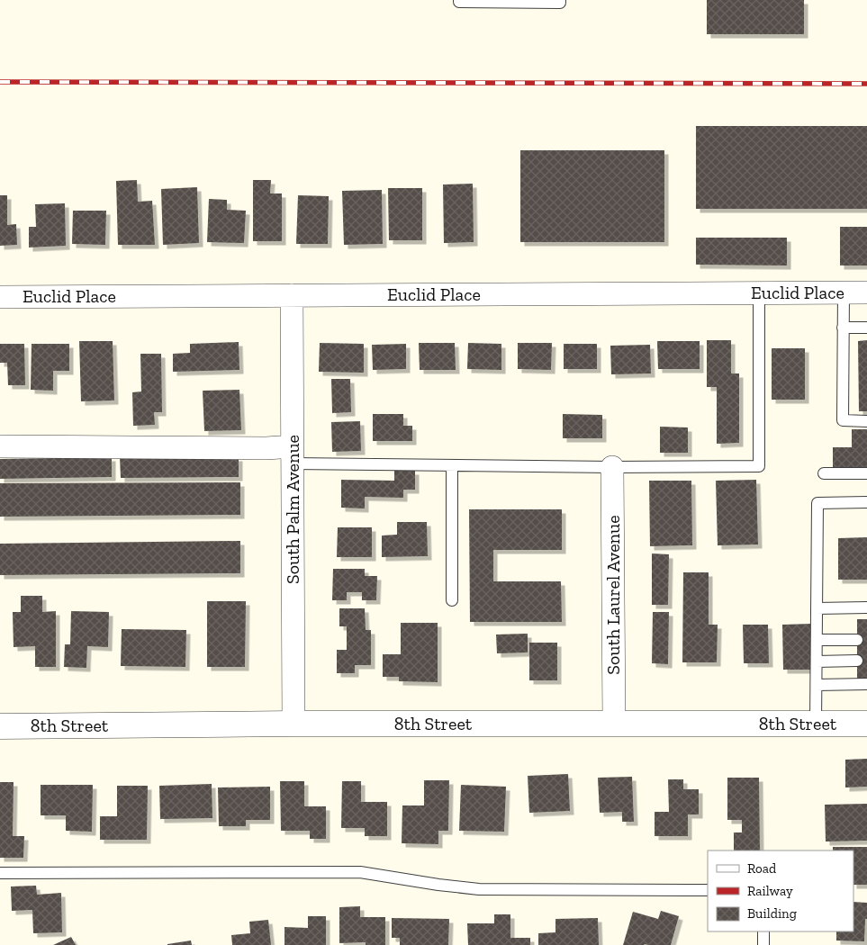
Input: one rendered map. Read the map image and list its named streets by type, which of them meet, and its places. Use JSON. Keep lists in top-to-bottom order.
{
  "streets": {
    "street": [
      "Euclid Place",
      "South Palm Avenue",
      "South Laurel Avenue",
      "8th Street"
    ]
  },
  "crossings": [
    ["Euclid Place", "South Palm Avenue"],
    ["South Palm Avenue", "8th Street"],
    ["South Laurel Avenue", "8th Street"]
  ],
  "legend": ["Road", "Railway", "Building"]
}
